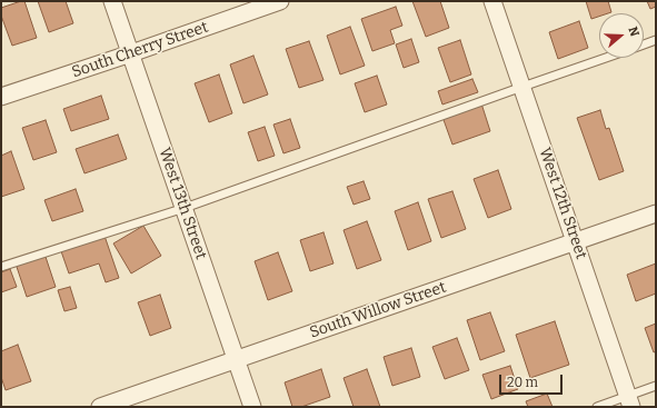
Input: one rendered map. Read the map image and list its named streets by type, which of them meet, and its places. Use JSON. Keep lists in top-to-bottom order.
{
  "streets": {
    "street": [
      "South Cherry Street",
      "West 13th Street",
      "West 12th Street",
      "South Willow Street"
    ]
  },
  "crossings": [
    ["South Cherry Street", "West 13th Street"],
    ["West 13th Street", "South Willow Street"],
    ["West 12th Street", "South Willow Street"]
  ],
  "scale_bar": "20 m",
  "north": "right"
}
